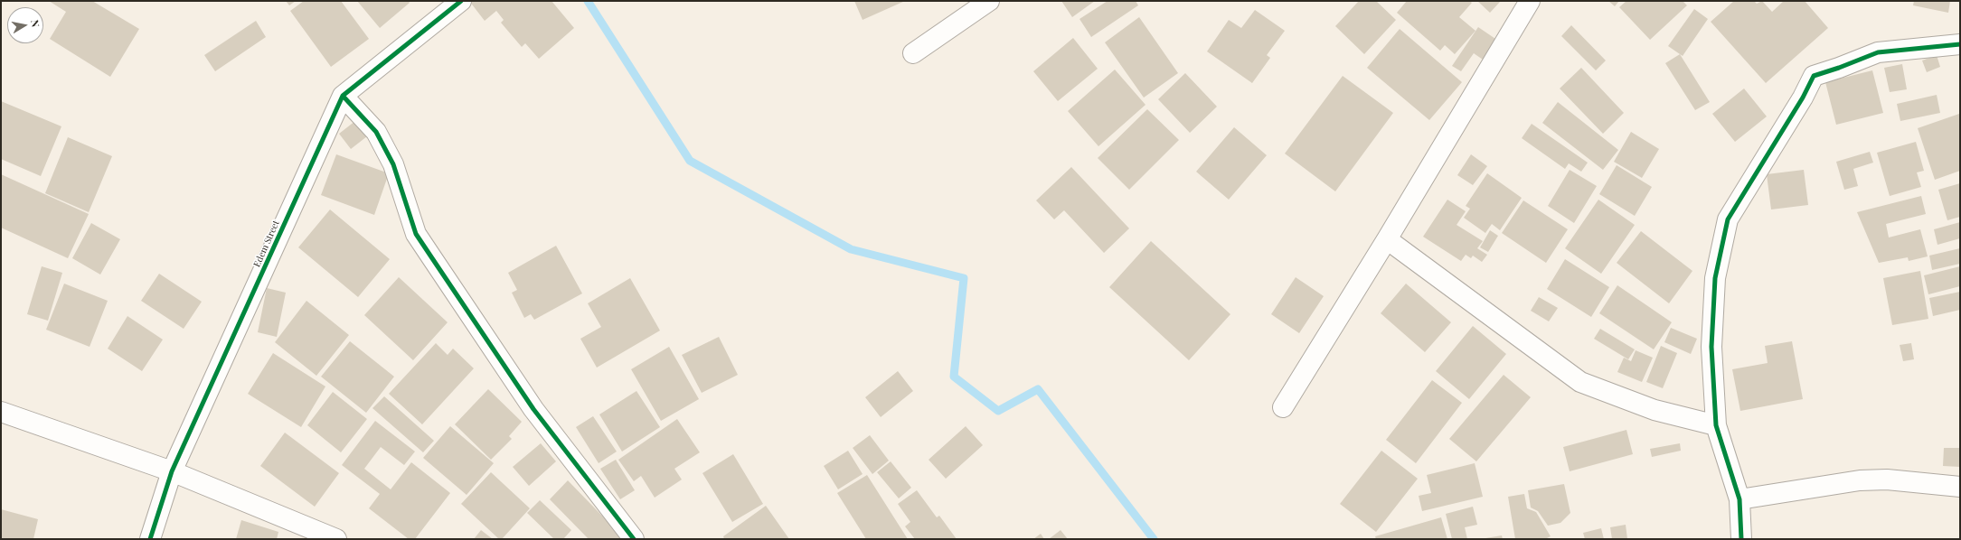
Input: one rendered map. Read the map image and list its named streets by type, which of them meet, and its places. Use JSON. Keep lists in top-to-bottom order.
{
  "streets": {
    "street": ["Edem Street"]
  },
  "north": "right"
}
